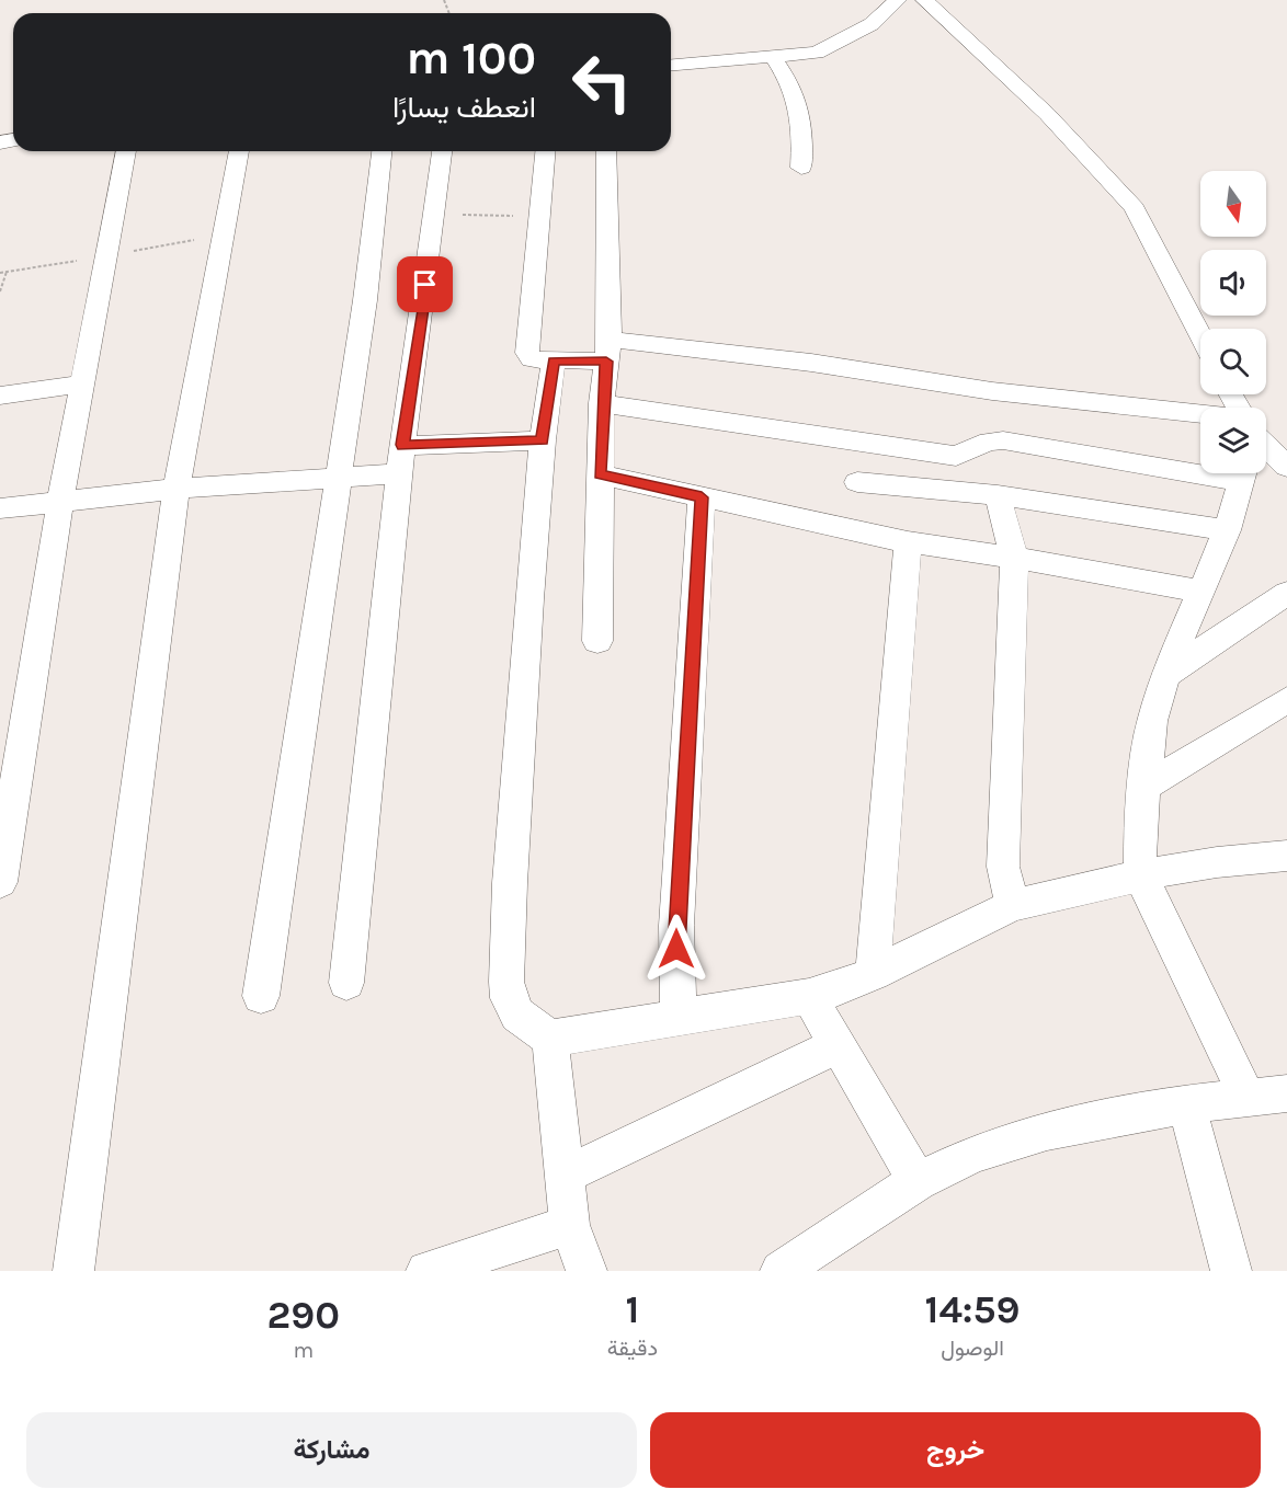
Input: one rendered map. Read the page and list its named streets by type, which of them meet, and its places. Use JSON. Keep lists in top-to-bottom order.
{
  "north": "bottom",
  "page": {
    "turn": ["100 m", "انعطف يسارًا"],
    "eta": [
      "14:59",
      "الوصول",
      "1",
      "دقيقة",
      "290",
      "m"
    ],
    "buttons": ["خروج", "مشاركة"]
  }
}
